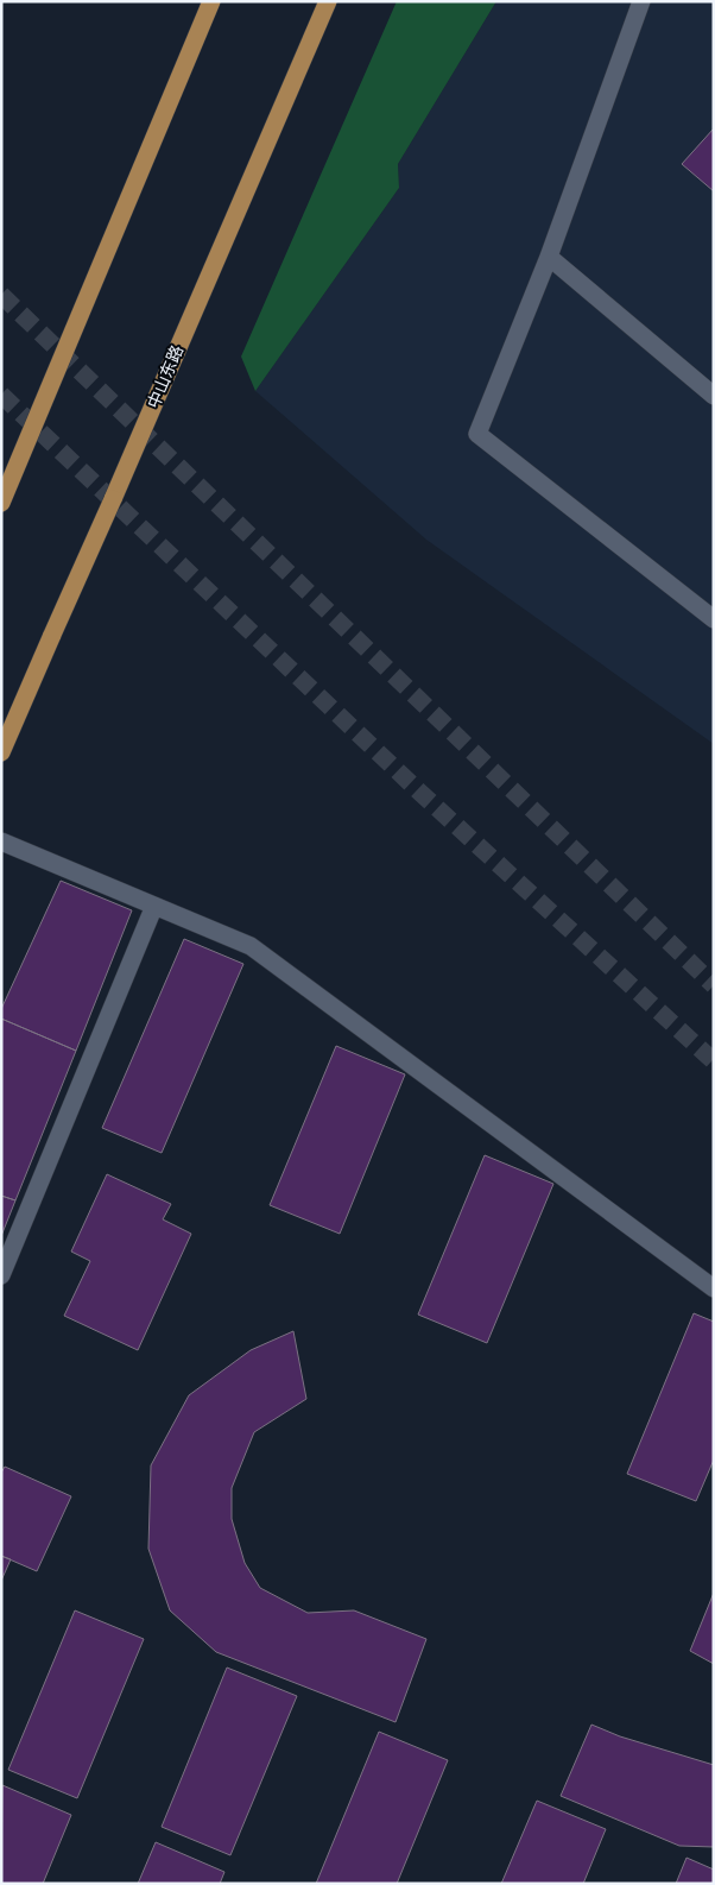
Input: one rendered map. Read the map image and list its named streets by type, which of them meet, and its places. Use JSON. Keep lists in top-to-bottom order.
{
  "streets": {
    "main road": ["中山东路"]
  }
}
